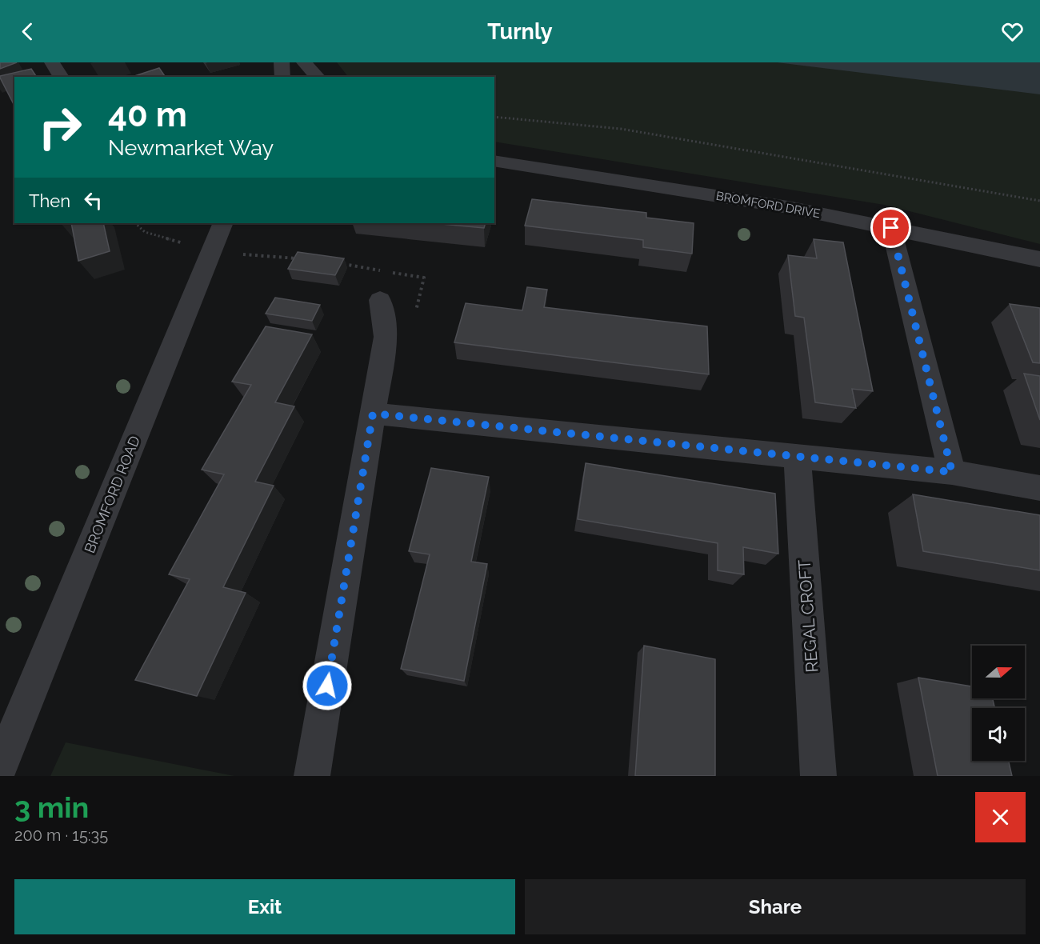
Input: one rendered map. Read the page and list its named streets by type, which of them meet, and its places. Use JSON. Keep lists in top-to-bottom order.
{
  "streets": {
    "street": ["BROMFORD DRIVE", "BROMFORD ROAD", "REGAL CROFT"]
  },
  "north": "right",
  "page": {
    "header": "Turnly",
    "turn": ["40 m", "Newmarket Way"],
    "then": "Then",
    "heading": ["3 min", "200 m · 15:35"],
    "buttons": ["Exit", "Share"]
  }
}
